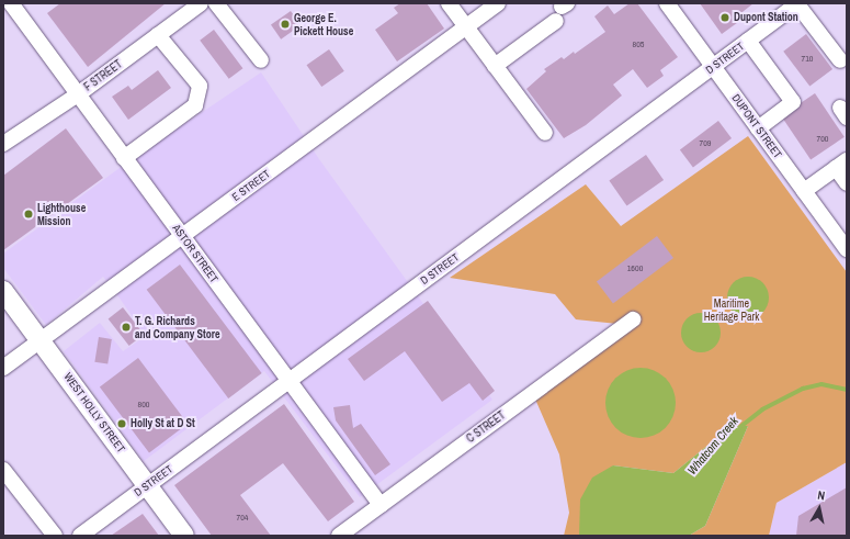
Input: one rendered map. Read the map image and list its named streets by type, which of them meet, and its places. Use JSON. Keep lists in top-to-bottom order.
{
  "streets": {
    "main road": ["WEST HOLLY STREET"],
    "street": [
      "D STREET",
      "F STREET",
      "DUPONT STREET",
      "E STREET",
      "ASTOR STREET",
      "C STREET"
    ]
  },
  "crossings": [
    ["D STREET", "DUPONT STREET"],
    ["D STREET", "ASTOR STREET"],
    ["D STREET", "WEST HOLLY STREET"],
    ["F STREET", "ASTOR STREET"],
    ["E STREET", "ASTOR STREET"],
    ["E STREET", "WEST HOLLY STREET"],
    ["ASTOR STREET", "C STREET"]
  ],
  "water": ["Whatcom Creek"],
  "parks": ["Maritime Heritage Park"],
  "places": [
    "Dupont Station",
    "George E. Pickett House",
    "Lighthouse Mission",
    "T. G. Richards and Company Store",
    "Holly St at D St"
  ],
  "house_numbers": [
    "805",
    "710",
    "700",
    "709",
    "1600",
    "800",
    "704"
  ],
  "north": "top"
}
